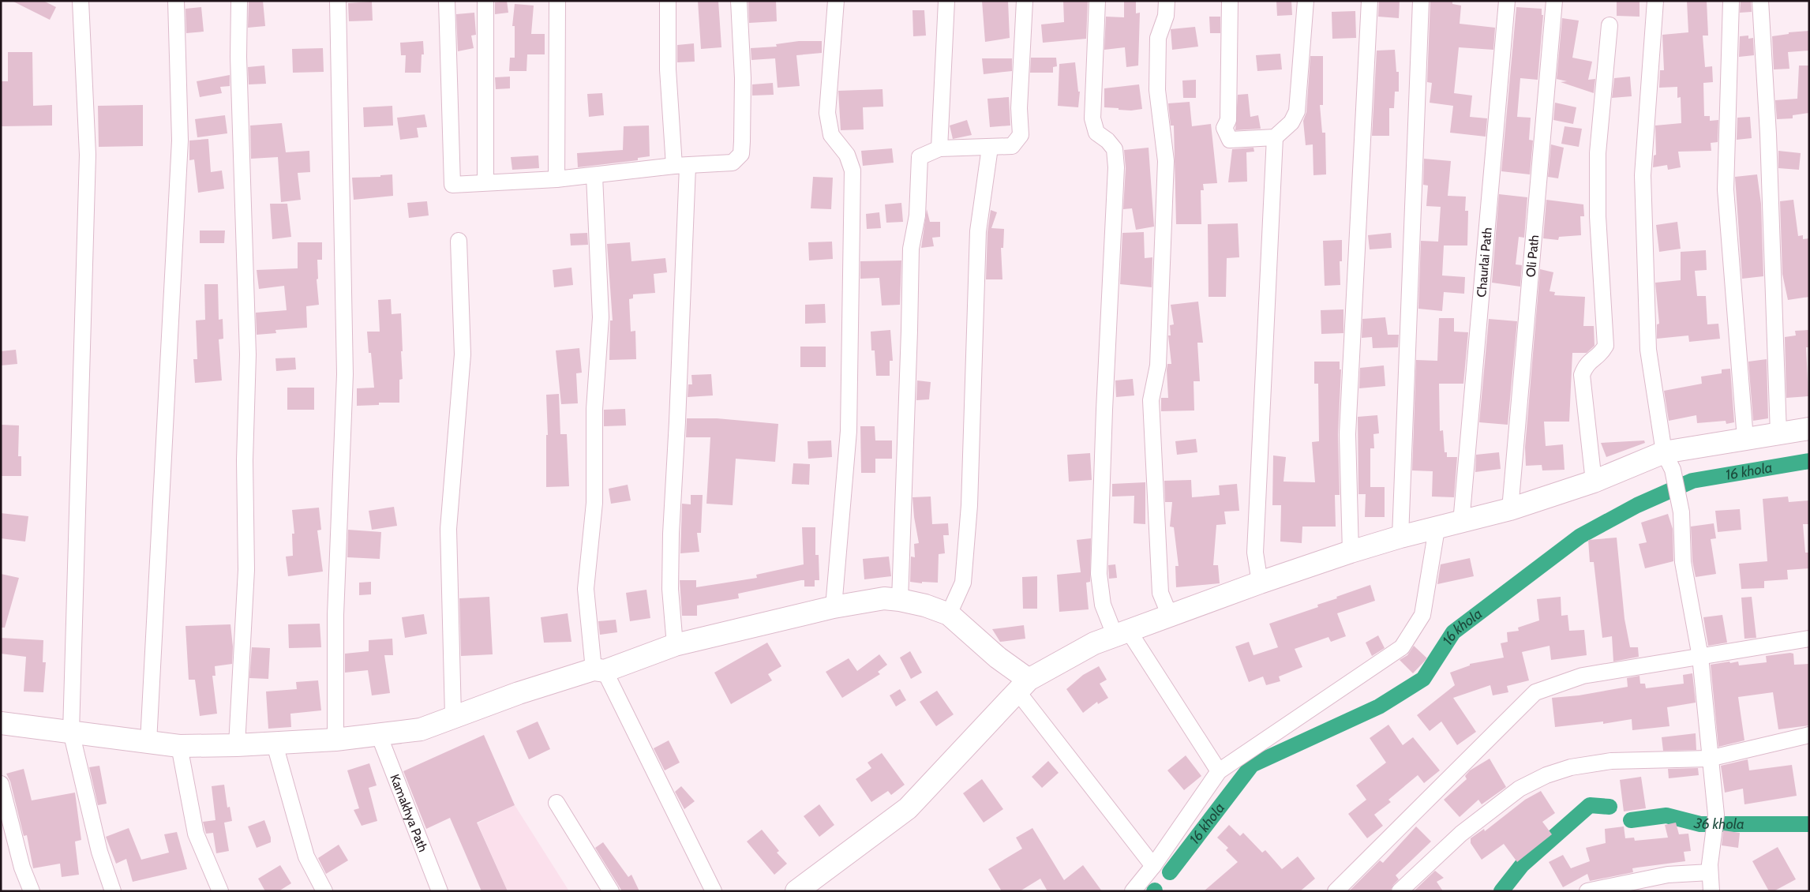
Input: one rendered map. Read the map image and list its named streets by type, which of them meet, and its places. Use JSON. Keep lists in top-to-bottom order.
{
  "streets": {
    "street": ["Oli Path", "Chaurlai Path", "Kamakhya Path"]
  },
  "water": ["16 khola", "36 khola"]
}
